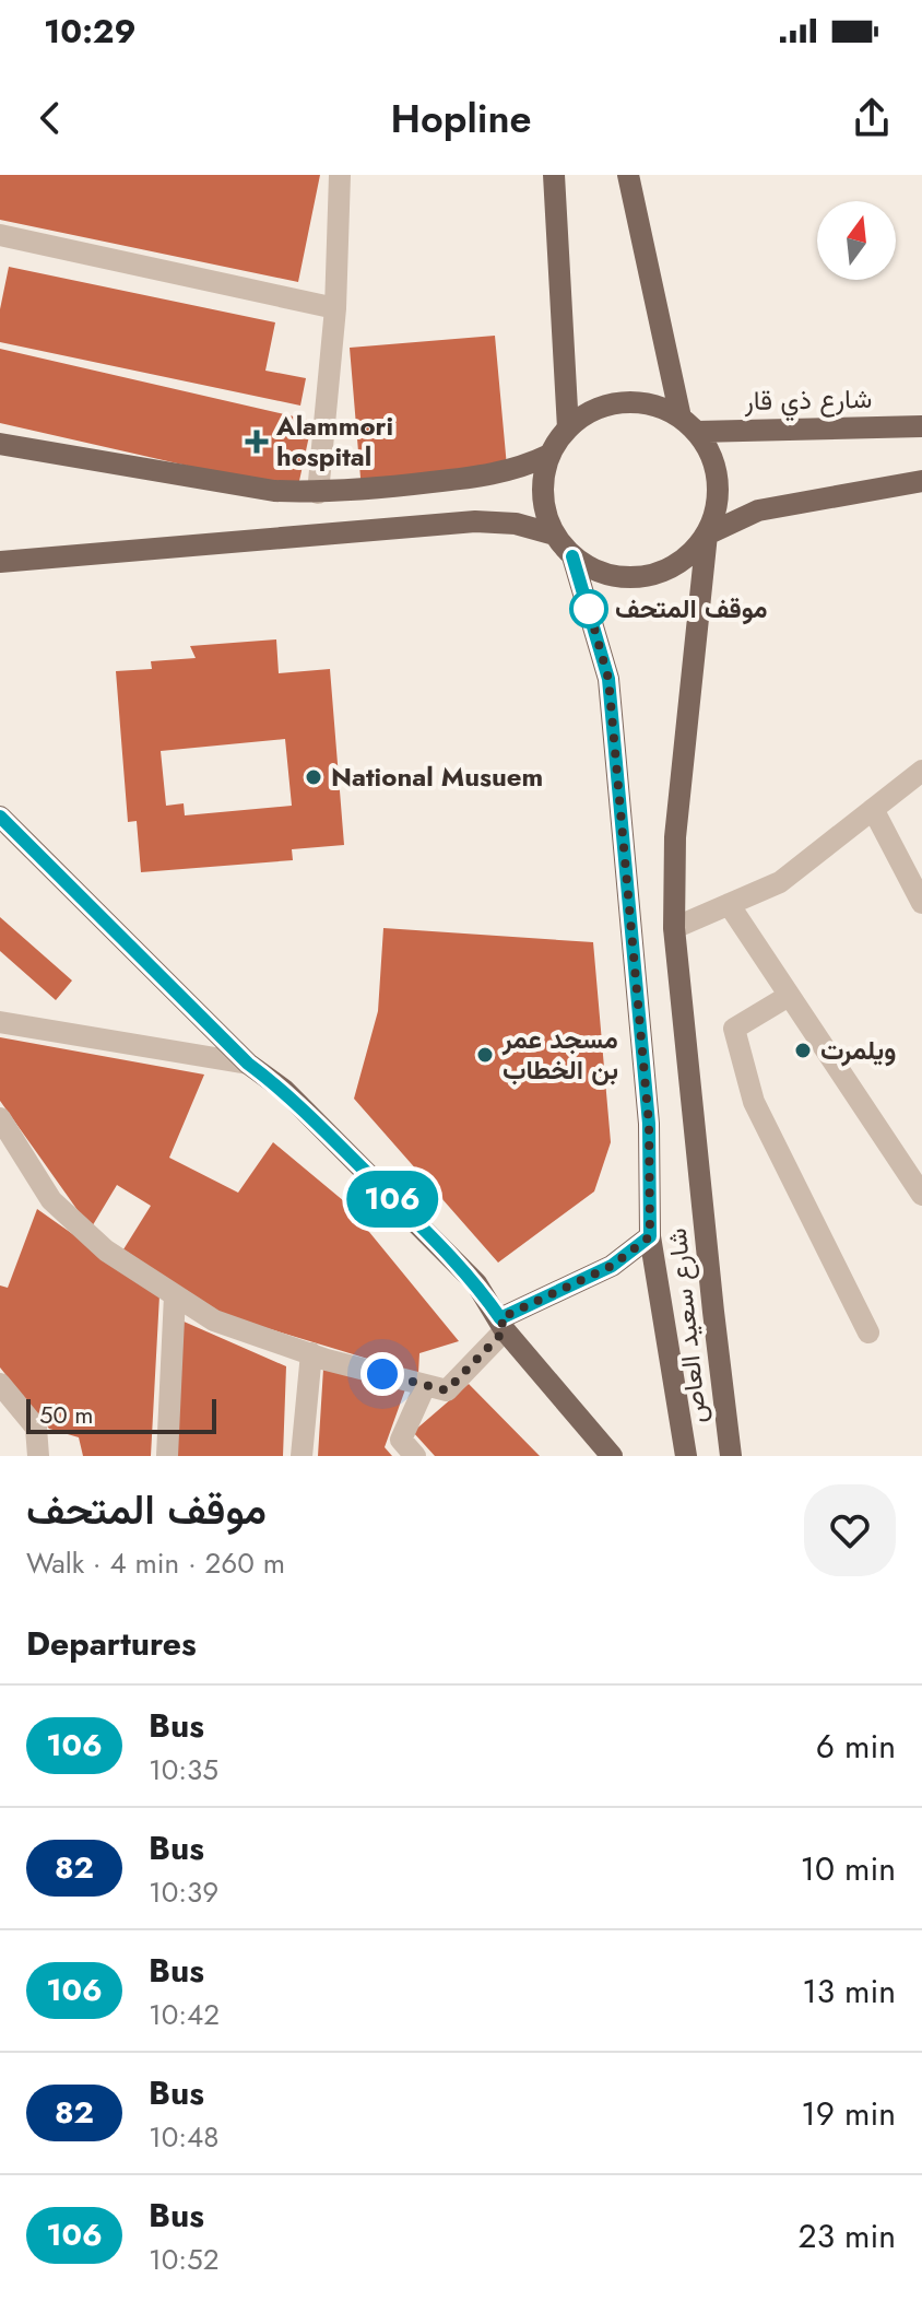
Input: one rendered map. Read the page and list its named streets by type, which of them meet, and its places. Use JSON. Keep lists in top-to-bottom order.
{
  "streets": {
    "main road": ["شارع ذي قار", "شارع سعيد العاص"]
  },
  "crossings": [
    ["شارع ذي قار", "شارع سعيد العاص"]
  ],
  "places": {
    "health": ["Alammori hospital"],
    "other": [
      "موقف المتحف",
      "National Musuem",
      "ويلمرت",
      "مسجد عمر بن الخطاب"
    ]
  },
  "lines": ["bus line 106"],
  "scale_bar": "50 m",
  "north": "top",
  "page": {
    "status": "10:29",
    "header": "Hopline",
    "on_map": "106",
    "scale": "50 m",
    "heading": [
      ["موقف المتحف", "Walk · 4 min · 260 m"],
      "Departures"
    ],
    "list": [
      {
        "mark": "106",
        "name": "Bus",
        "note": "10:35",
        "value": "6 min"
      },
      {
        "mark": "82",
        "name": "Bus",
        "note": "10:39",
        "value": "10 min"
      },
      {
        "mark": "106",
        "name": "Bus",
        "note": "10:42",
        "value": "13 min"
      },
      {
        "mark": "82",
        "name": "Bus",
        "note": "10:48",
        "value": "19 min"
      },
      {
        "mark": "106",
        "name": "Bus",
        "note": "10:52",
        "value": "23 min"
      }
    ]
  }
}
